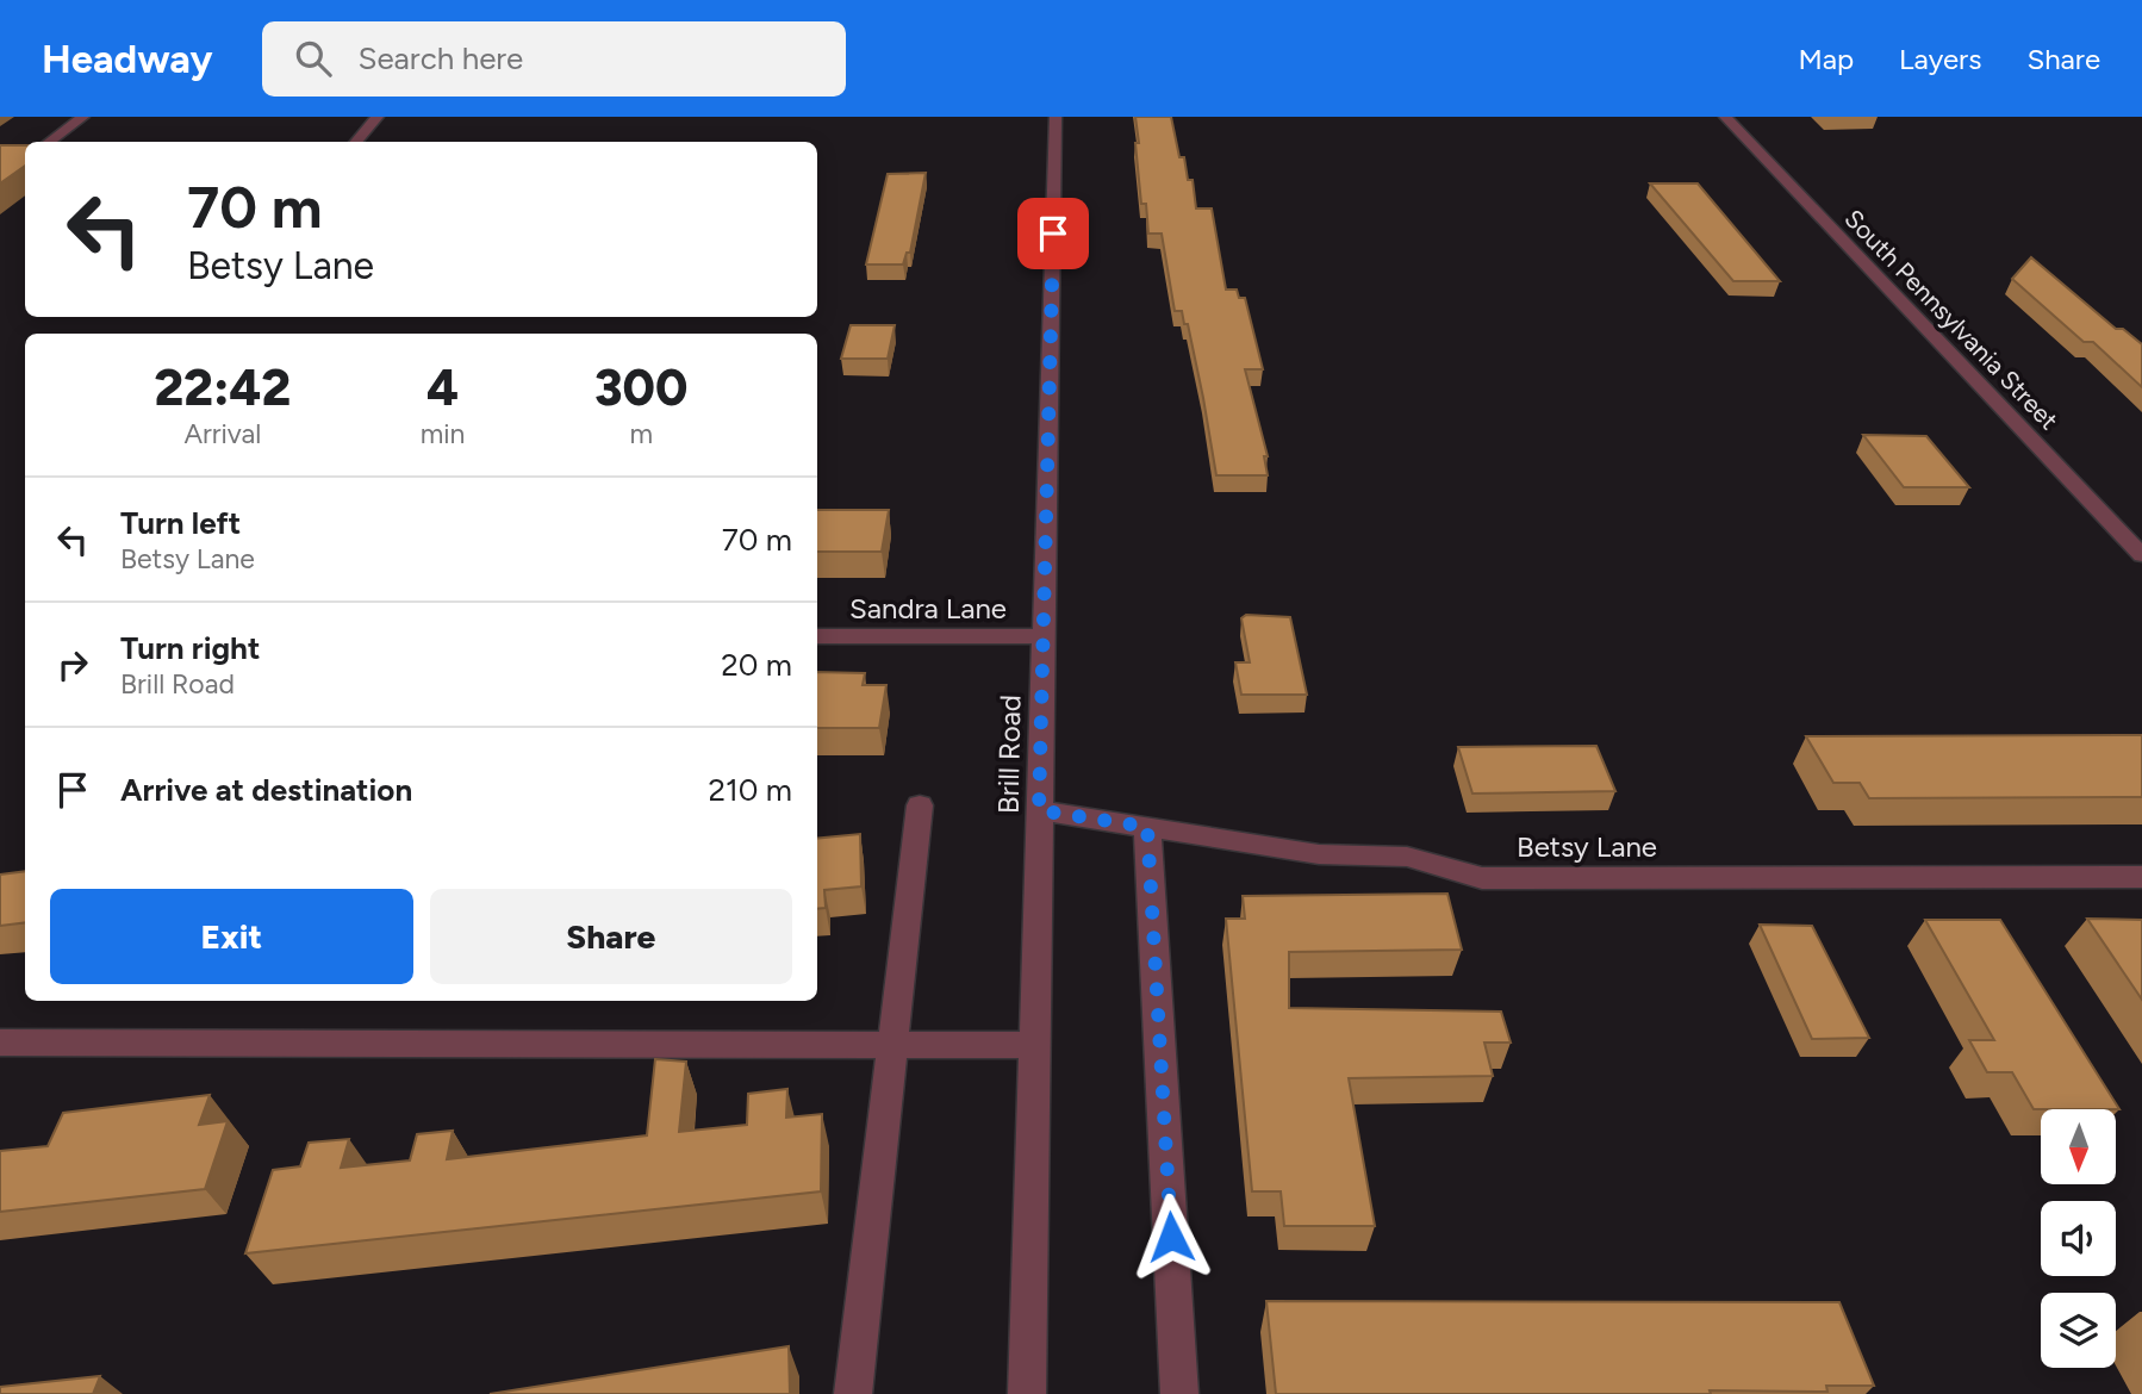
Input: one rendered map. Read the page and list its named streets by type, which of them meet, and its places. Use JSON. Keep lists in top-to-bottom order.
{
  "streets": {
    "street": [
      "South Pennsylvania Street",
      "Sandra Lane",
      "Brill Road",
      "Betsy Lane"
    ]
  },
  "crossings": [
    ["Sandra Lane", "Brill Road"],
    ["Brill Road", "Betsy Lane"]
  ],
  "north": "bottom",
  "page": {
    "header": "Headway",
    "search": "Search here",
    "nav": ["Map", "Layers", "Share"],
    "turn": ["70 m", "Betsy Lane"],
    "eta": [
      "22:42",
      "Arrival",
      "4",
      "min",
      "300",
      "m"
    ],
    "list": [
      {
        "name": "Turn left",
        "note": "Betsy Lane",
        "value": "70 m"
      },
      {
        "name": "Turn right",
        "note": "Brill Road",
        "value": "20 m"
      },
      {
        "name": "Arrive at destination",
        "value": "210 m"
      }
    ],
    "buttons": ["Exit", "Share"]
  }
}
